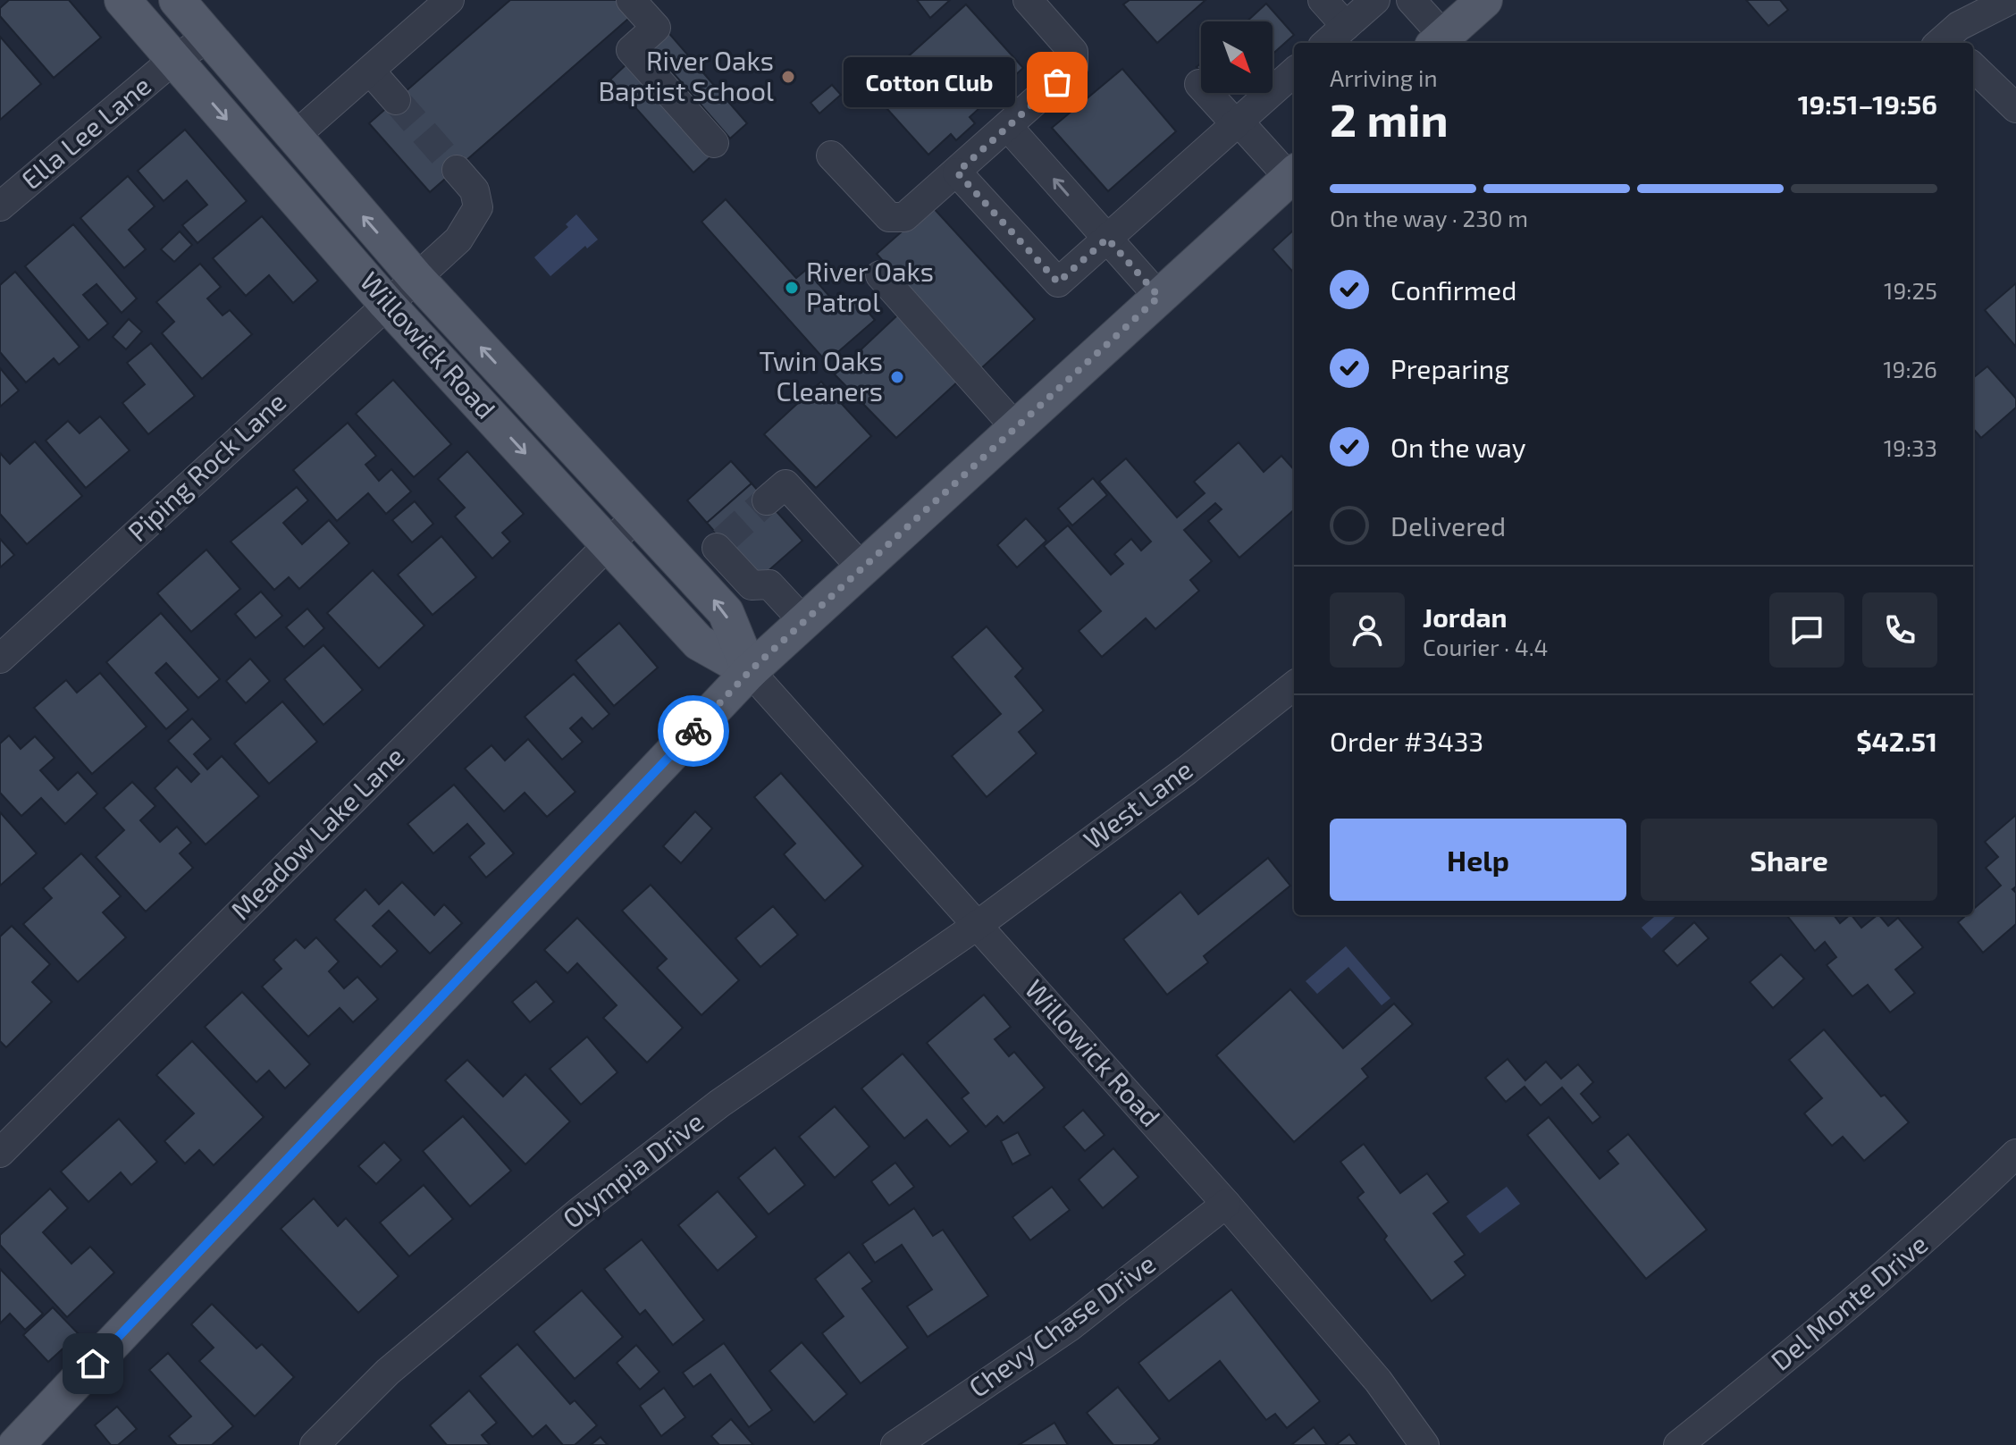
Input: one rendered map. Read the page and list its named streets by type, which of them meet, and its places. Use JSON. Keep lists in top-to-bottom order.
{
  "streets": {
    "main road": ["Willowick Road"],
    "street": [
      "Ella Lee Lane",
      "Piping Rock Lane",
      "West Lane",
      "Meadow Lake Lane",
      "Olympia Drive",
      "Del Monte Drive",
      "Chevy Chase Drive"
    ]
  },
  "crossings": [
    ["Ella Lee Lane", "Willowick Road"],
    ["Willowick Road", "Piping Rock Lane"],
    ["Willowick Road", "West Lane"],
    ["Willowick Road", "Meadow Lake Lane"],
    ["Willowick Road", "Olympia Drive"],
    ["Willowick Road", "Chevy Chase Drive"],
    ["West Lane", "Olympia Drive"]
  ],
  "places": [
    "River Oaks Baptist School",
    "Cotton Club",
    "River Oaks Patrol",
    "Twin Oaks Cleaners"
  ],
  "north": "bottom right",
  "page": {
    "heading": ["2 min", "Arriving in", "19:51–19:56"],
    "panel": [
      "Jordan",
      "Courier · 4.4",
      "Order #3433",
      "$42.51"
    ],
    "bubble": "Cotton Club",
    "bar": "On the way · 230 m",
    "list": [
      ["Confirmed", "19:25"],
      ["Preparing", "19:26"],
      ["On the way", "19:33"],
      "Delivered"
    ],
    "buttons": ["Help", "Share"]
  }
}
